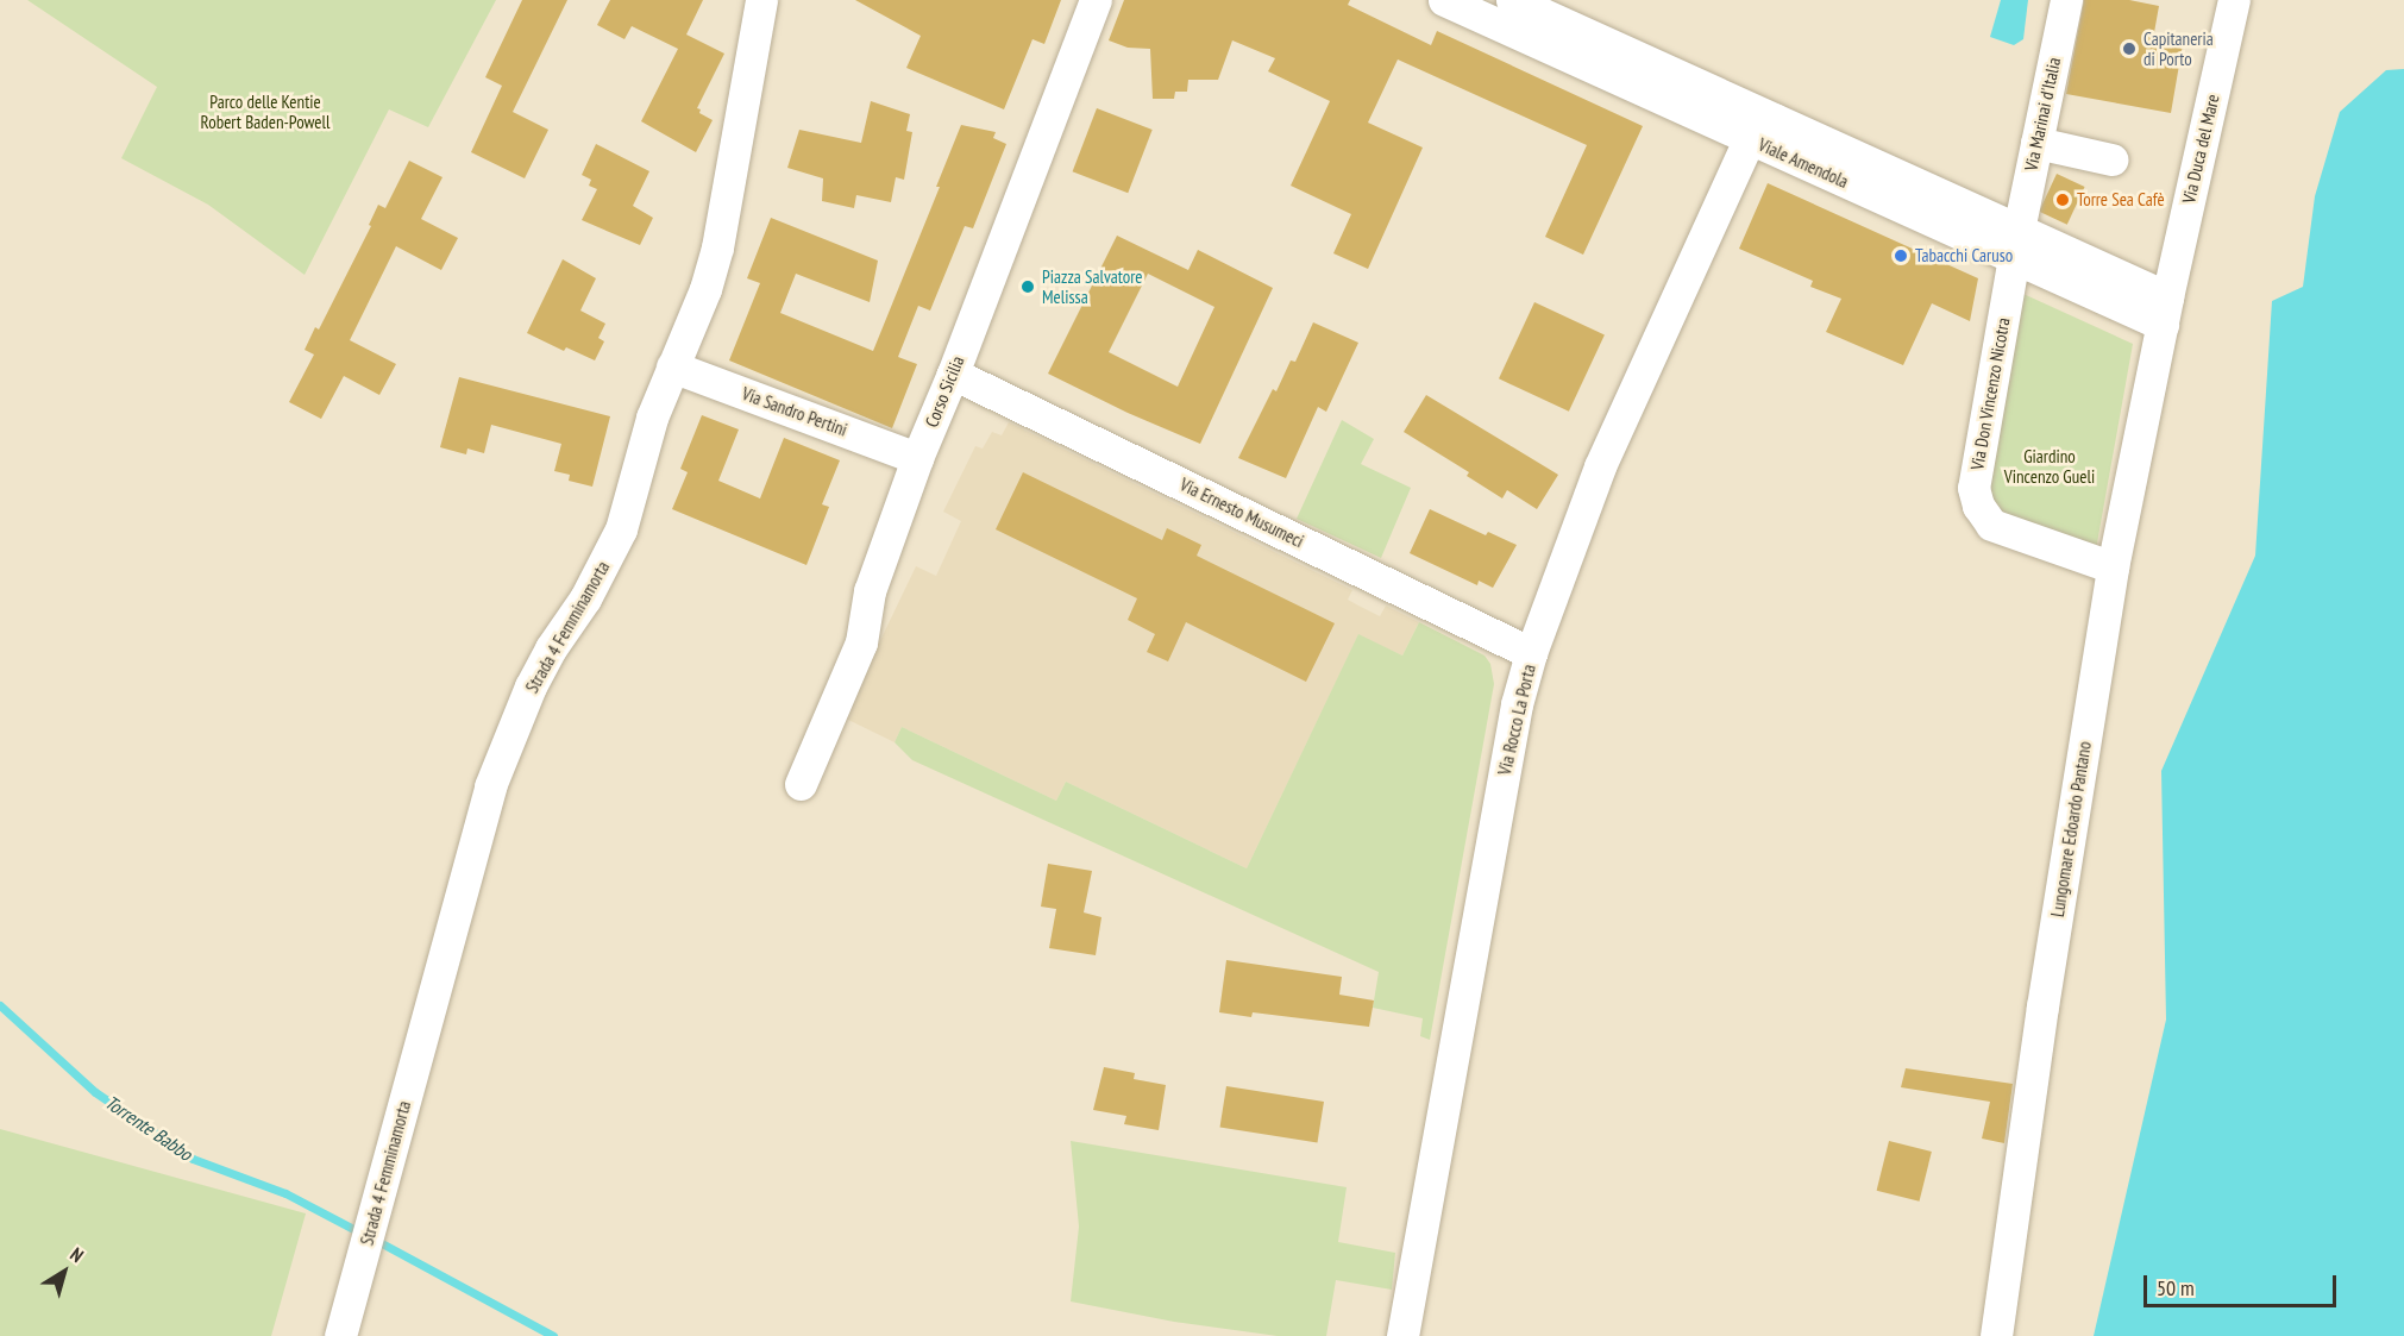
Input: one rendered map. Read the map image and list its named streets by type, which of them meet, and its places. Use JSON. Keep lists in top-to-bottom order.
{
  "streets": {
    "street": [
      "Via Marinai d'Italia",
      "Via Duca del Mare",
      "Viale Amendola",
      "Corso Sicilia",
      "Via Don Vincenzo Nicotra",
      "Via Sandro Pertini",
      "Via Ernesto Musumeci",
      "Strada 4 Femminamorta",
      "Via Rocco La Porta",
      "Lungomare Edoardo Pantano"
    ]
  },
  "crossings": [
    ["Via Marinai d'Italia", "Viale Amendola"],
    ["Via Marinai d'Italia", "Via Don Vincenzo Nicotra"],
    ["Via Duca del Mare", "Viale Amendola"],
    ["Via Duca del Mare", "Lungomare Edoardo Pantano"],
    ["Viale Amendola", "Via Don Vincenzo Nicotra"],
    ["Viale Amendola", "Via Rocco La Porta"],
    ["Viale Amendola", "Lungomare Edoardo Pantano"],
    ["Corso Sicilia", "Via Sandro Pertini"],
    ["Corso Sicilia", "Via Ernesto Musumeci"],
    ["Via Don Vincenzo Nicotra", "Lungomare Edoardo Pantano"],
    ["Via Sandro Pertini", "Strada 4 Femminamorta"],
    ["Via Ernesto Musumeci", "Via Rocco La Porta"]
  ],
  "water": ["Torrente Babbo"],
  "parks": ["Parco delle Kentie Robert Baden-Powell", "Giardino Vincenzo Gueli"],
  "places": [
    "Capitaneria di Porto",
    "Torre Sea Cafè",
    "Tabacchi Caruso",
    "Piazza Salvatore Melissa"
  ],
  "scale_bar": "50 m",
  "north": "top right"
}
